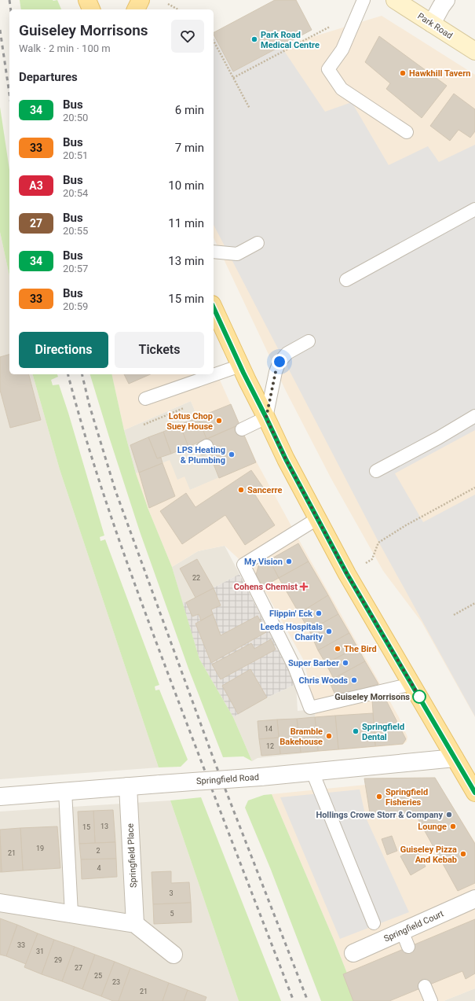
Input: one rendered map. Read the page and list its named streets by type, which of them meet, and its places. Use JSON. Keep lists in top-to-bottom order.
{
  "streets": {
    "main road": ["Park Road"],
    "street": ["Springfield Road", "Springfield Place", "Springfield Court"]
  },
  "crossings": [
    ["Springfield Road", "Springfield Place"]
  ],
  "places": {
    "other": [
      "Park Road Medical Centre",
      "Hawkhill Tavern",
      "Lotus Chop Suey House",
      "LPS Heating & Plumbing",
      "Sancerre",
      "My Vision",
      "Flippin' Eck",
      "Leeds Hospitals Charity",
      "The Bird",
      "Super Barber",
      "Chris Woods",
      "Guiseley Morrisons",
      "Springfield Dental",
      "Bramble Bakehouse",
      "Springfield Fisheries",
      "Hollings Crowe Storr & Company",
      "Lounge",
      "Guiseley Pizza And Kebab"
    ],
    "health": ["Cohens Chemist"]
  },
  "lines": ["bus line 34"],
  "house_numbers": [
    "22",
    "14",
    "12",
    "13",
    "15",
    "19",
    "2",
    "21",
    "4",
    "3",
    "5",
    "33",
    "31",
    "29",
    "27",
    "25",
    "23",
    "21"
  ],
  "page": {
    "heading": [
      ["Guiseley Morrisons", "Walk · 2 min · 100 m"],
      "Departures"
    ],
    "list": [
      {
        "mark": "34",
        "name": "Bus",
        "note": "20:50",
        "value": "6 min"
      },
      {
        "mark": "33",
        "name": "Bus",
        "note": "20:51",
        "value": "7 min"
      },
      {
        "mark": "A3",
        "name": "Bus",
        "note": "20:54",
        "value": "10 min"
      },
      {
        "mark": "27",
        "name": "Bus",
        "note": "20:55",
        "value": "11 min"
      },
      {
        "mark": "34",
        "name": "Bus",
        "note": "20:57",
        "value": "13 min"
      },
      {
        "mark": "33",
        "name": "Bus",
        "note": "20:59",
        "value": "15 min"
      }
    ],
    "buttons": ["Directions", "Tickets"]
  }
}
